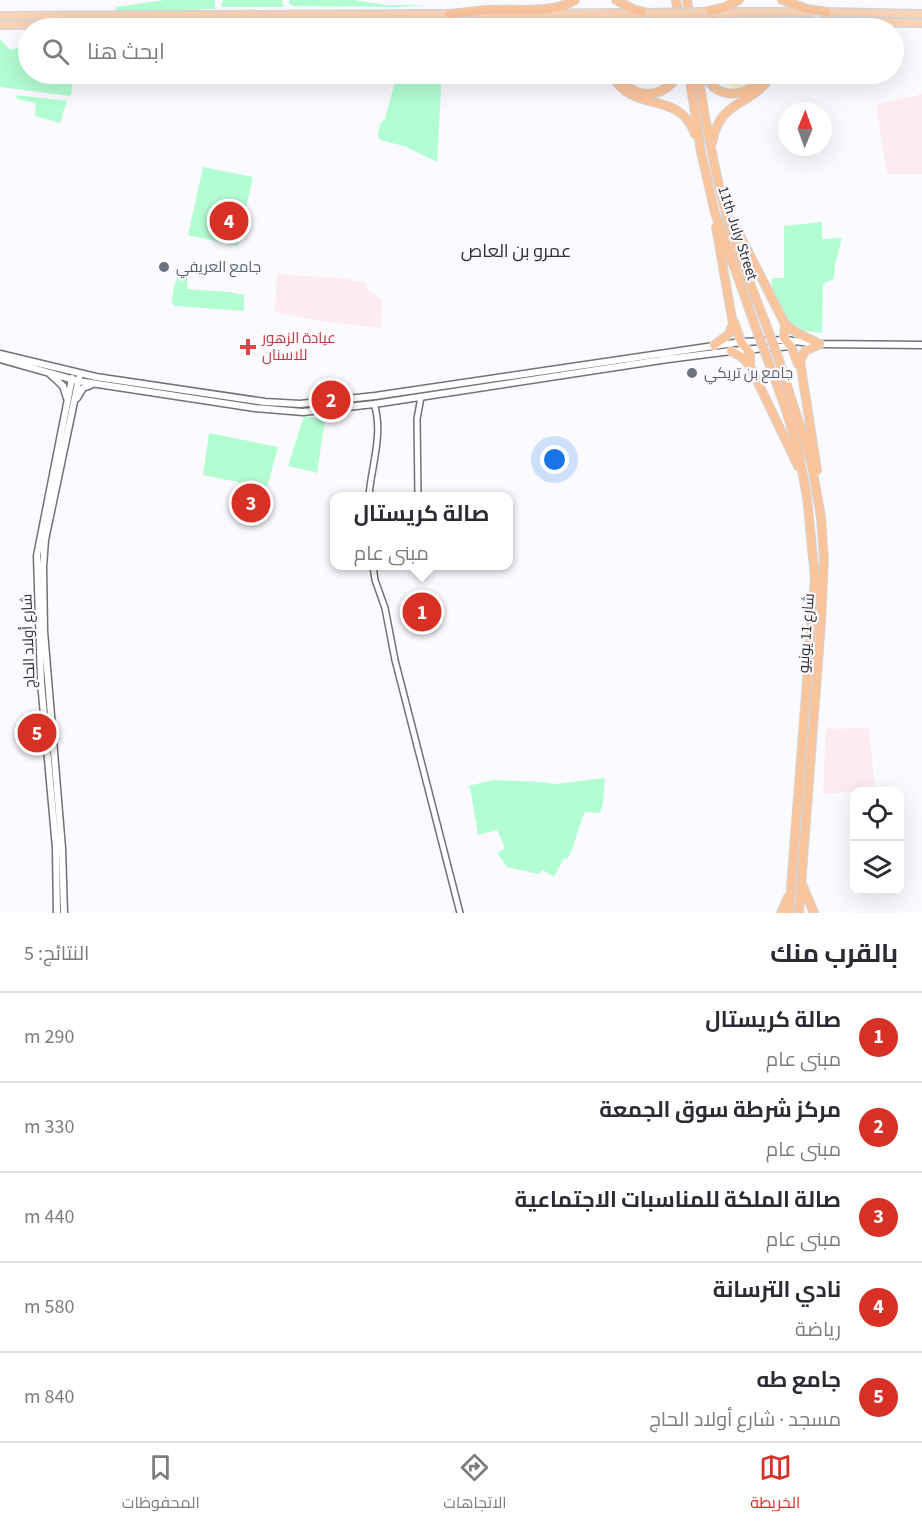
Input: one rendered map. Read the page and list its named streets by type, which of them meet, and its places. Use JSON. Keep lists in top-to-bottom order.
{
  "streets": {
    "highway": ["11th July Street", "شارع 11 يونيو"],
    "main road": ["شارع أولاد الحاج"]
  },
  "crossings": [
    ["11th July Street", "شارع 11 يونيو"]
  ],
  "districts": ["عمرو بن العاص"],
  "places": {
    "other": ["جامع العريفي", "جامع بن تريكي"],
    "health": ["عيادة الزهور للاسنان"]
  },
  "north": "top",
  "page": {
    "search": "ابحث هنا",
    "pins": [
      "4",
      "2",
      "3",
      "1",
      "5"
    ],
    "popup": ["صالة كريستال", "مبنى عام"],
    "heading": ["بالقرب منك", "النتائج: 5"],
    "list": [
      {
        "mark": "1",
        "name": "صالة كريستال",
        "note": "مبنى عام",
        "value": "290 m"
      },
      {
        "mark": "2",
        "name": "مركز شرطة سوق الجمعة",
        "note": "مبنى عام",
        "value": "330 m"
      },
      {
        "mark": "3",
        "name": "صالة الملكة للمناسبات الاجتماعية",
        "note": "مبنى عام",
        "value": "440 m"
      },
      {
        "mark": "4",
        "name": "نادي الترسانة",
        "note": "رياضة",
        "value": "580 m"
      },
      {
        "mark": "5",
        "name": "جامع طه",
        "note": "مسجد · شارع أولاد الحاج",
        "value": "840 m"
      }
    ],
    "nav": ["الخريطة", "الاتجاهات", "المحفوظات"]
  }
}
